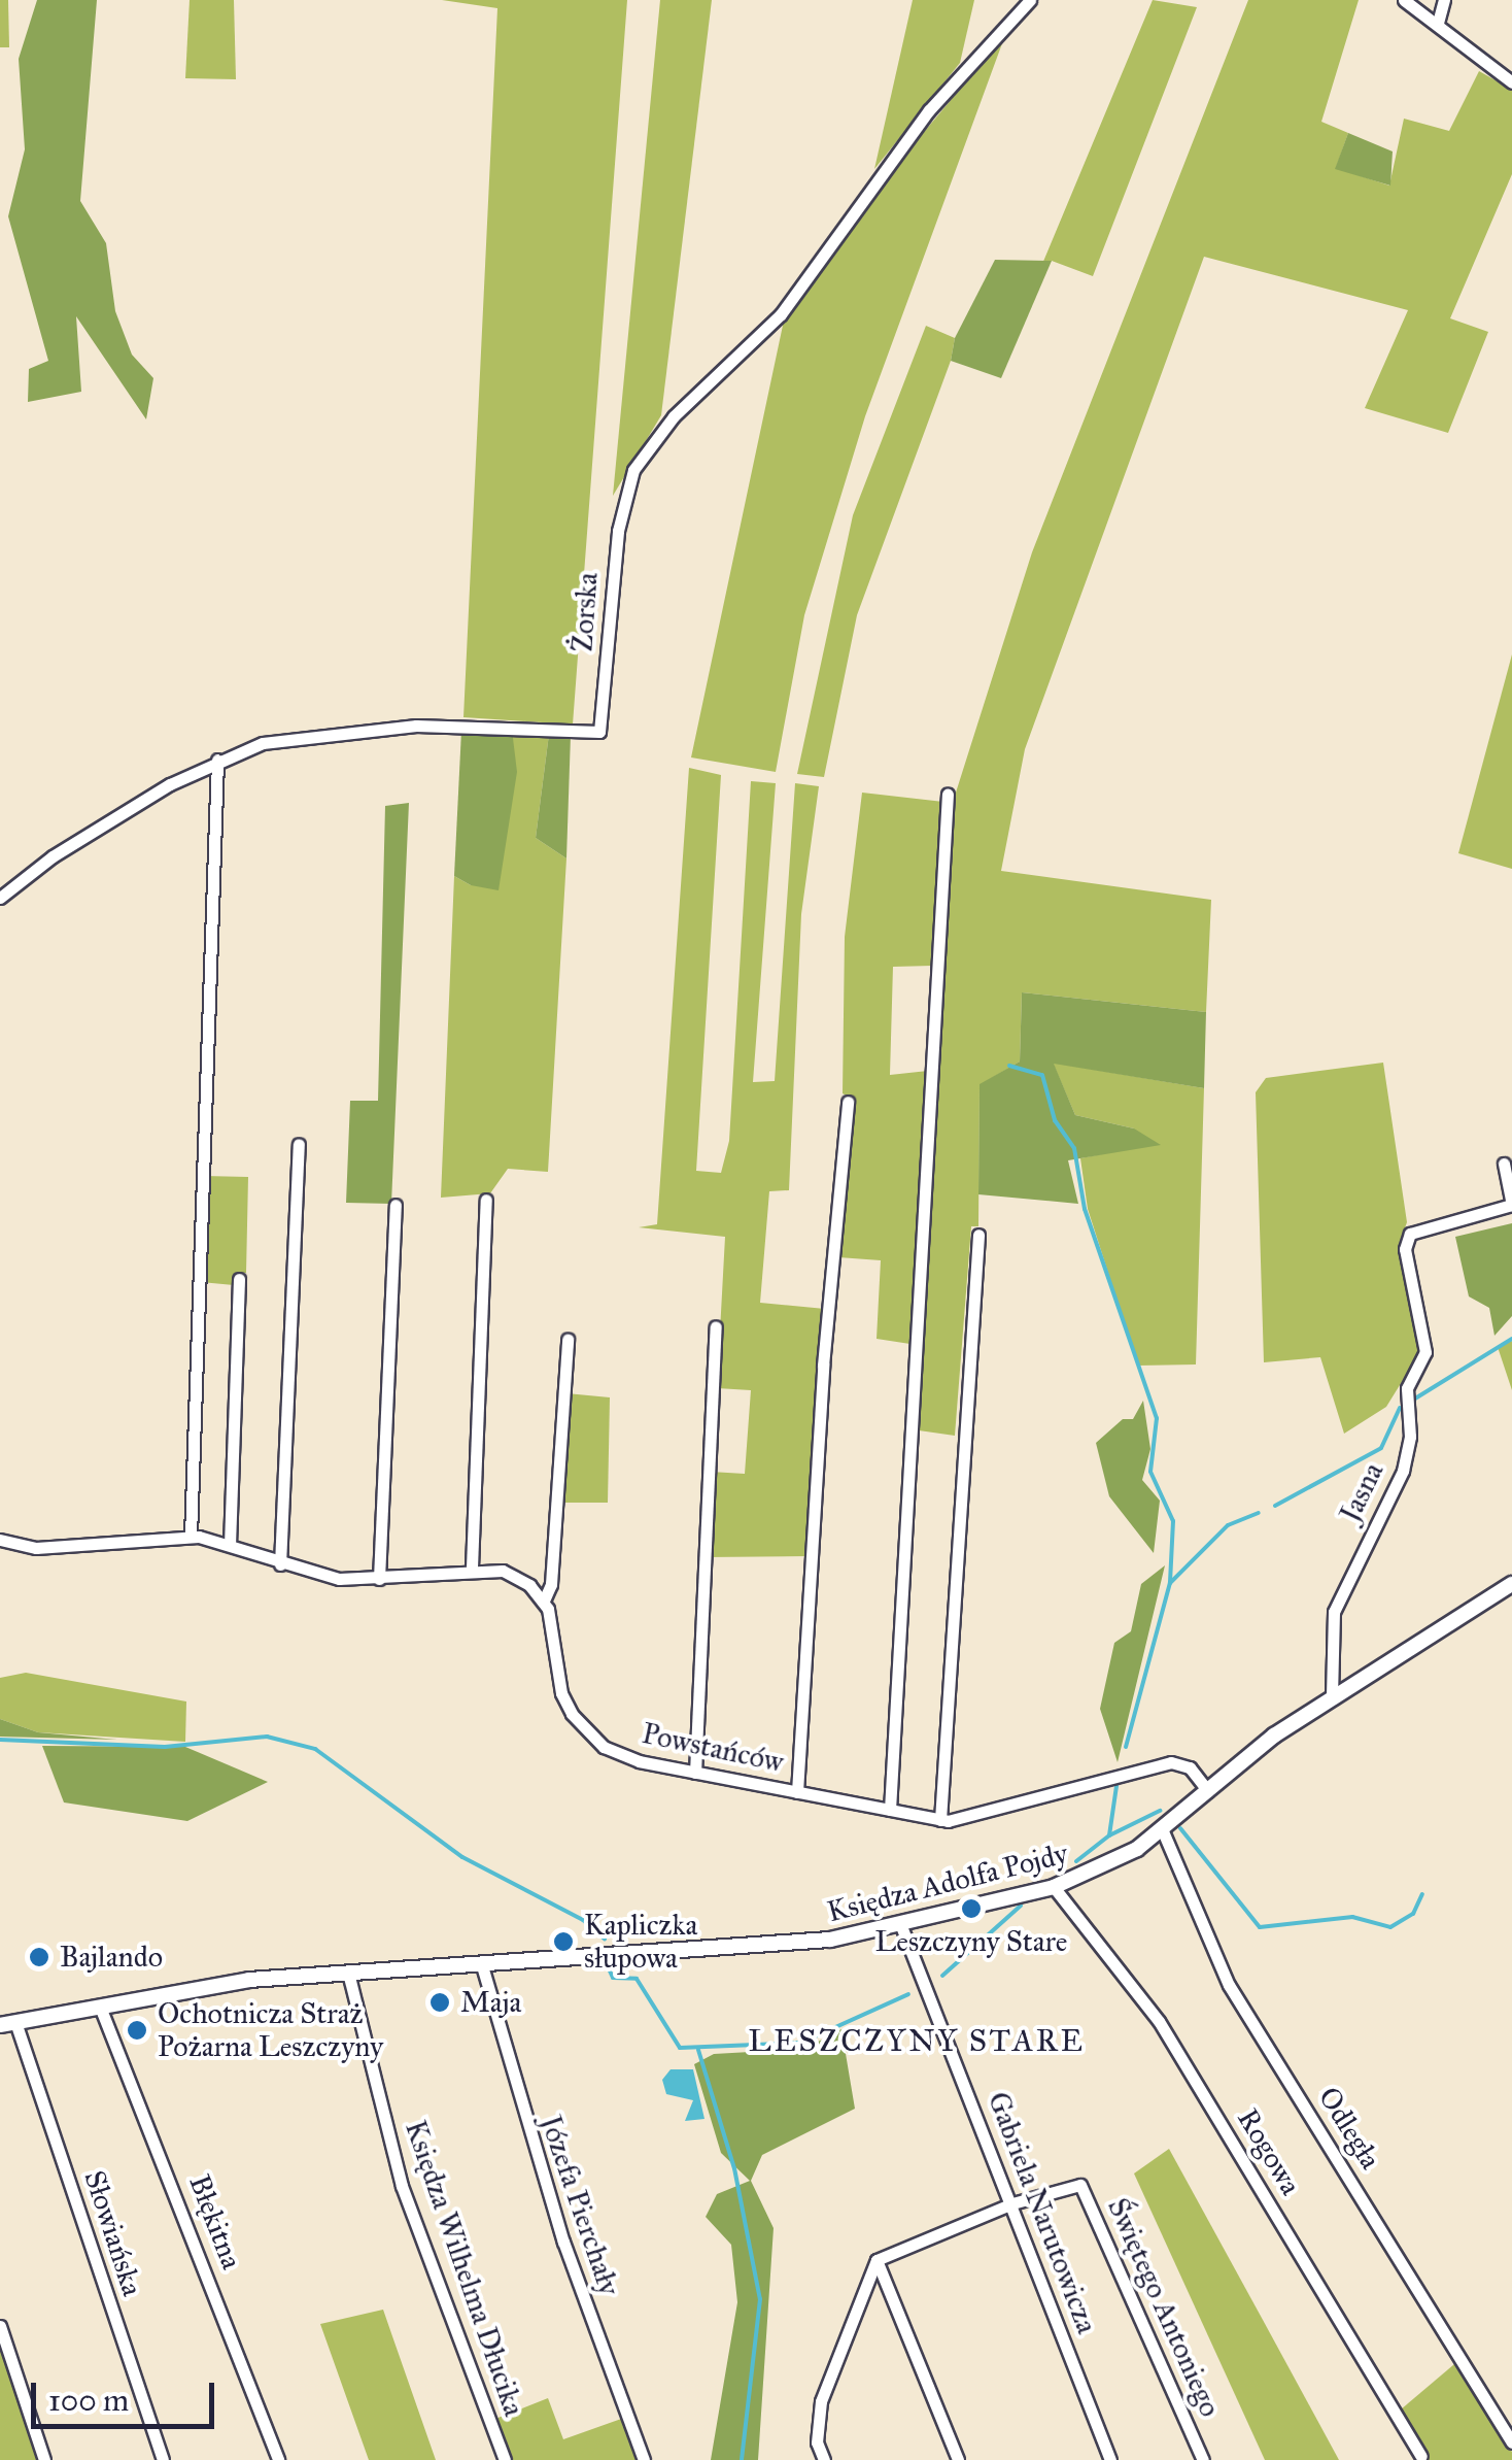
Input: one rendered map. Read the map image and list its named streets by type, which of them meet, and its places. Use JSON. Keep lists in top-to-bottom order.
{
  "streets": {
    "street": [
      "Żorska",
      "Jasna",
      "Powstańców",
      "Księdza Adolfa Pojdy",
      "Odległa",
      "Rogowa",
      "Józefa Pierchały",
      "Gabriela Narutowicza",
      "Błękitna",
      "Słowiańska",
      "Księdza Wilhelma Dłucika",
      "Świętego Antoniego"
    ]
  },
  "crossings": [
    ["Jasna", "Księdza Adolfa Pojdy"],
    ["Powstańców", "Księdza Adolfa Pojdy"],
    ["Księdza Adolfa Pojdy", "Odległa"],
    ["Księdza Adolfa Pojdy", "Rogowa"],
    ["Księdza Adolfa Pojdy", "Józefa Pierchały"],
    ["Księdza Adolfa Pojdy", "Gabriela Narutowicza"],
    ["Księdza Adolfa Pojdy", "Błękitna"],
    ["Księdza Adolfa Pojdy", "Słowiańska"],
    ["Księdza Adolfa Pojdy", "Księdza Wilhelma Dłucika"],
    ["Gabriela Narutowicza", "Świętego Antoniego"]
  ],
  "districts": ["LESZCZYNY STARE"],
  "places": [
    "Leszczyny Stare",
    "Kapliczka słupowa",
    "Bajlando",
    "Maja",
    "Ochotnicza Straż Pożarna Leszczyny"
  ],
  "scale_bar": "100 m"
}
